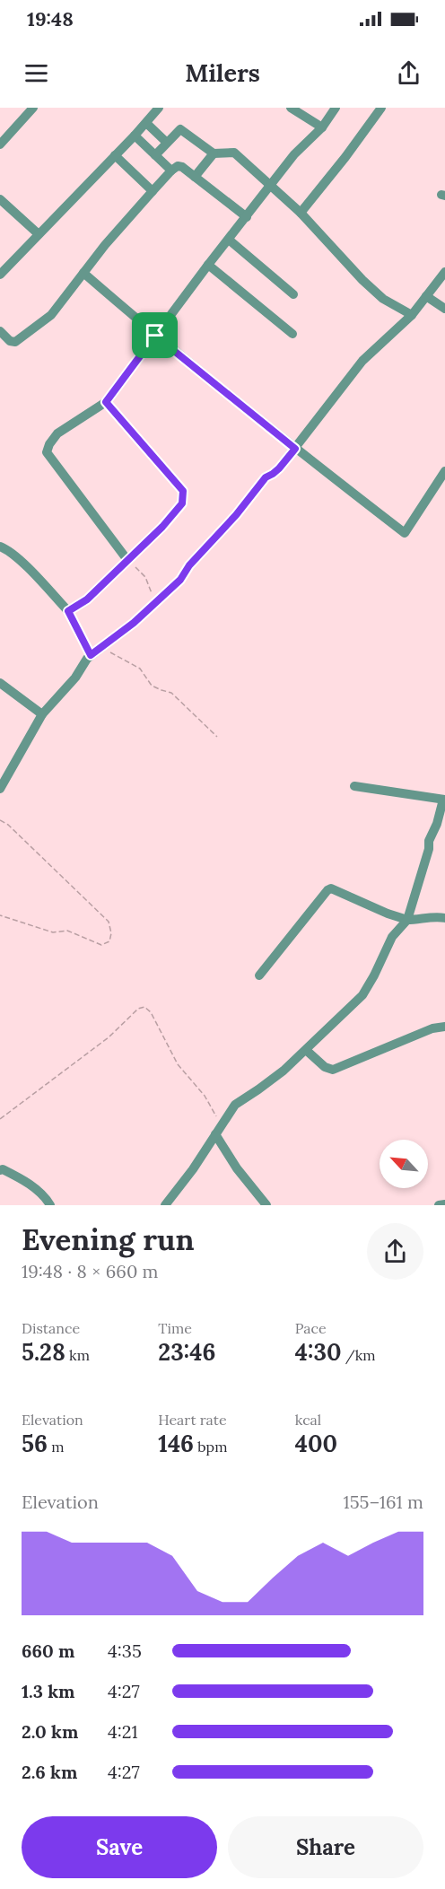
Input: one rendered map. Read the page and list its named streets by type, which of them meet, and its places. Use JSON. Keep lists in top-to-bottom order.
{
  "north": "top left",
  "page": {
    "status": "19:48",
    "header": "Milers",
    "heading": ["Evening run", "19:48 · 8 × 660 m"],
    "stats": [
      ["Distance", "5.28 km"],
      ["Time", "23:46"],
      ["Pace", "4:30 /km"],
      ["Elevation", "56 m"],
      ["Heart rate", "146 bpm"],
      ["kcal", "400"]
    ],
    "chart": ["Elevation", "155–161 m"],
    "list": [
      {
        "name": "660 m",
        "note": "4:35"
      },
      {
        "name": "1.3 km",
        "note": "4:27"
      },
      {
        "name": "2.0 km",
        "note": "4:21"
      },
      {
        "name": "2.6 km",
        "note": "4:27"
      }
    ],
    "buttons": ["Save", "Share"]
  }
}
